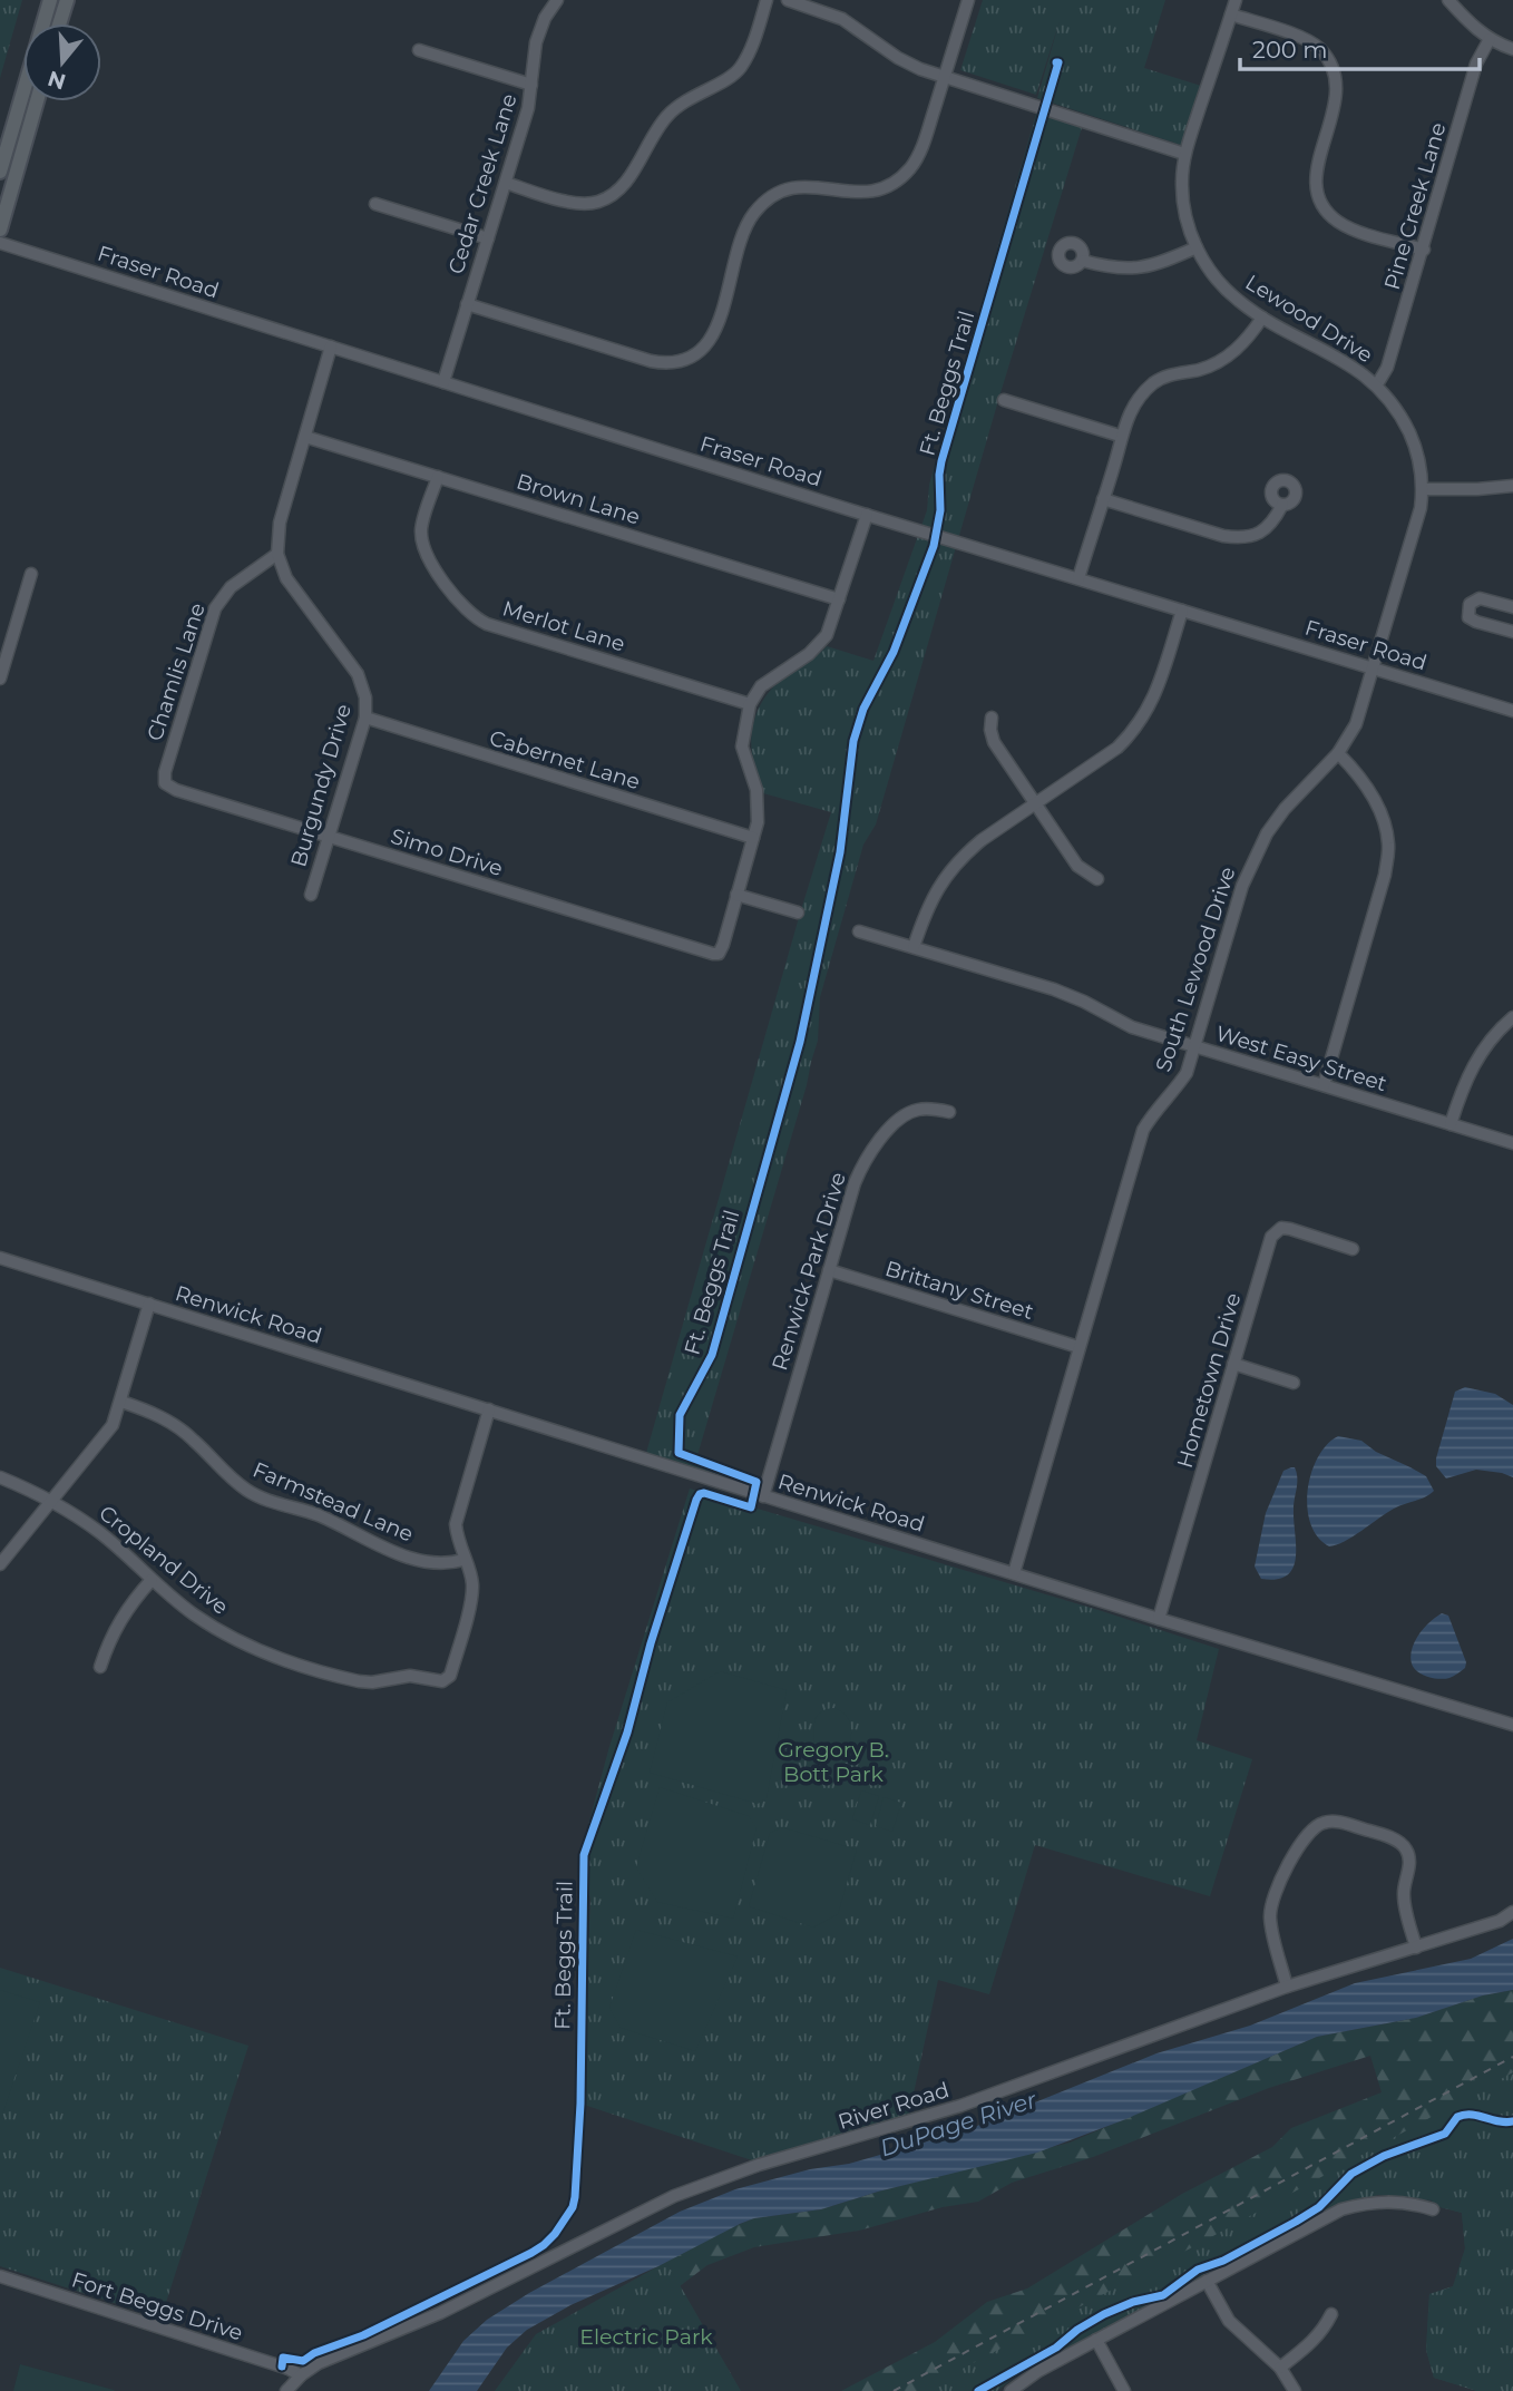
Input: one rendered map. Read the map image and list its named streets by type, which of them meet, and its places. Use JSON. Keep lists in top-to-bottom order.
{
  "streets": {
    "street": [
      "Cedar Creek Lane",
      "Pine Creek Lane",
      "Fraser Road",
      "Lewood Drive",
      "Brown Lane",
      "Merlot Lane",
      "Chamlis Lane",
      "Cabernet Lane",
      "Burgundy Drive",
      "Simo Drive",
      "South Lewood Drive",
      "West Easy Street",
      "Renwick Park Drive",
      "Brittany Street",
      "Renwick Road",
      "Hometown Drive",
      "Farmstead Lane",
      "Cropland Drive",
      "River Road",
      "Fort Beggs Drive"
    ],
    "cycle path": ["Ft. Beggs Trail"]
  },
  "crossings": [
    ["Cedar Creek Lane", "Fraser Road"],
    ["Pine Creek Lane", "Lewood Drive"],
    ["Fraser Road", "Lewood Drive"],
    ["Fraser Road", "South Lewood Drive"],
    ["Lewood Drive", "South Lewood Drive"],
    ["Brown Lane", "Merlot Lane"],
    ["Chamlis Lane", "Burgundy Drive"],
    ["Chamlis Lane", "Simo Drive"],
    ["Cabernet Lane", "Burgundy Drive"],
    ["Burgundy Drive", "Simo Drive"],
    ["South Lewood Drive", "West Easy Street"],
    ["South Lewood Drive", "Brittany Street"],
    ["South Lewood Drive", "Renwick Road"],
    ["Renwick Park Drive", "Brittany Street"],
    ["Renwick Park Drive", "Renwick Road"],
    ["Renwick Road", "Hometown Drive"],
    ["Farmstead Lane", "Cropland Drive"],
    ["River Road", "Fort Beggs Drive"]
  ],
  "water": ["DuPage River"],
  "parks": ["Gregory B. Bott Park", "Electric Park"],
  "scale_bar": "200 m",
  "north": "bottom"
}
